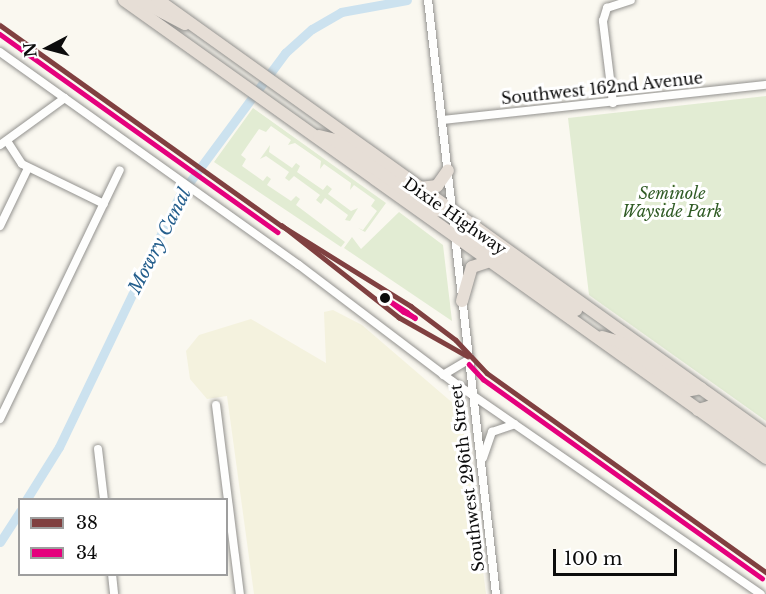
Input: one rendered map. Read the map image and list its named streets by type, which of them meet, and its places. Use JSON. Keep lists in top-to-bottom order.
{
  "streets": {
    "highway": ["Dixie Highway"],
    "street": ["Southwest 162nd Avenue", "Southwest 296th Street"]
  },
  "crossings": [
    ["Southwest 162nd Avenue", "Southwest 296th Street"],
    ["Dixie Highway", "Southwest 296th Street"]
  ],
  "water": ["Mowry Canal"],
  "parks": ["Seminole Wayside Park"],
  "lines": ["transit line 38", "transit line 34"],
  "legend": ["38", "34"],
  "scale_bar": "100 m",
  "north": "left"
}
